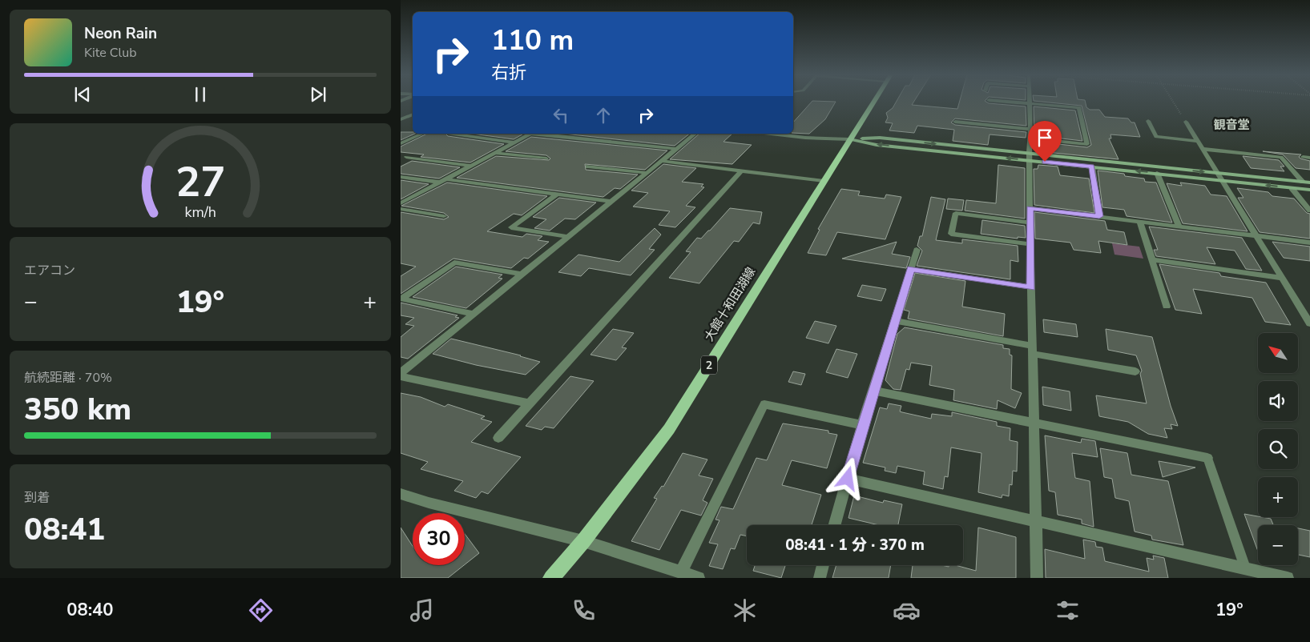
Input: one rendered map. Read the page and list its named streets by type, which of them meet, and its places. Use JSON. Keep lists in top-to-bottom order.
{
  "streets": {
    "main road": ["大館十和田湖線", "2"]
  },
  "districts": ["観音堂"],
  "north": "top left",
  "page": {
    "turn": ["110 m", "右折"],
    "song": ["Neon Rain", "Kite Club"],
    "tile": [
      "エアコン",
      ["航続距離 · 70%", "350 km"],
      ["到着", "08:41"]
    ],
    "heat": ["−", "19°", "+"],
    "map_buttons": ["+", "−"],
    "limit": "30",
    "trip": "08:41 · 1 分 · 370 m",
    "tabs": ["08:40", "19°"],
    "gauge": ["27", "km/h"]
  }
}
